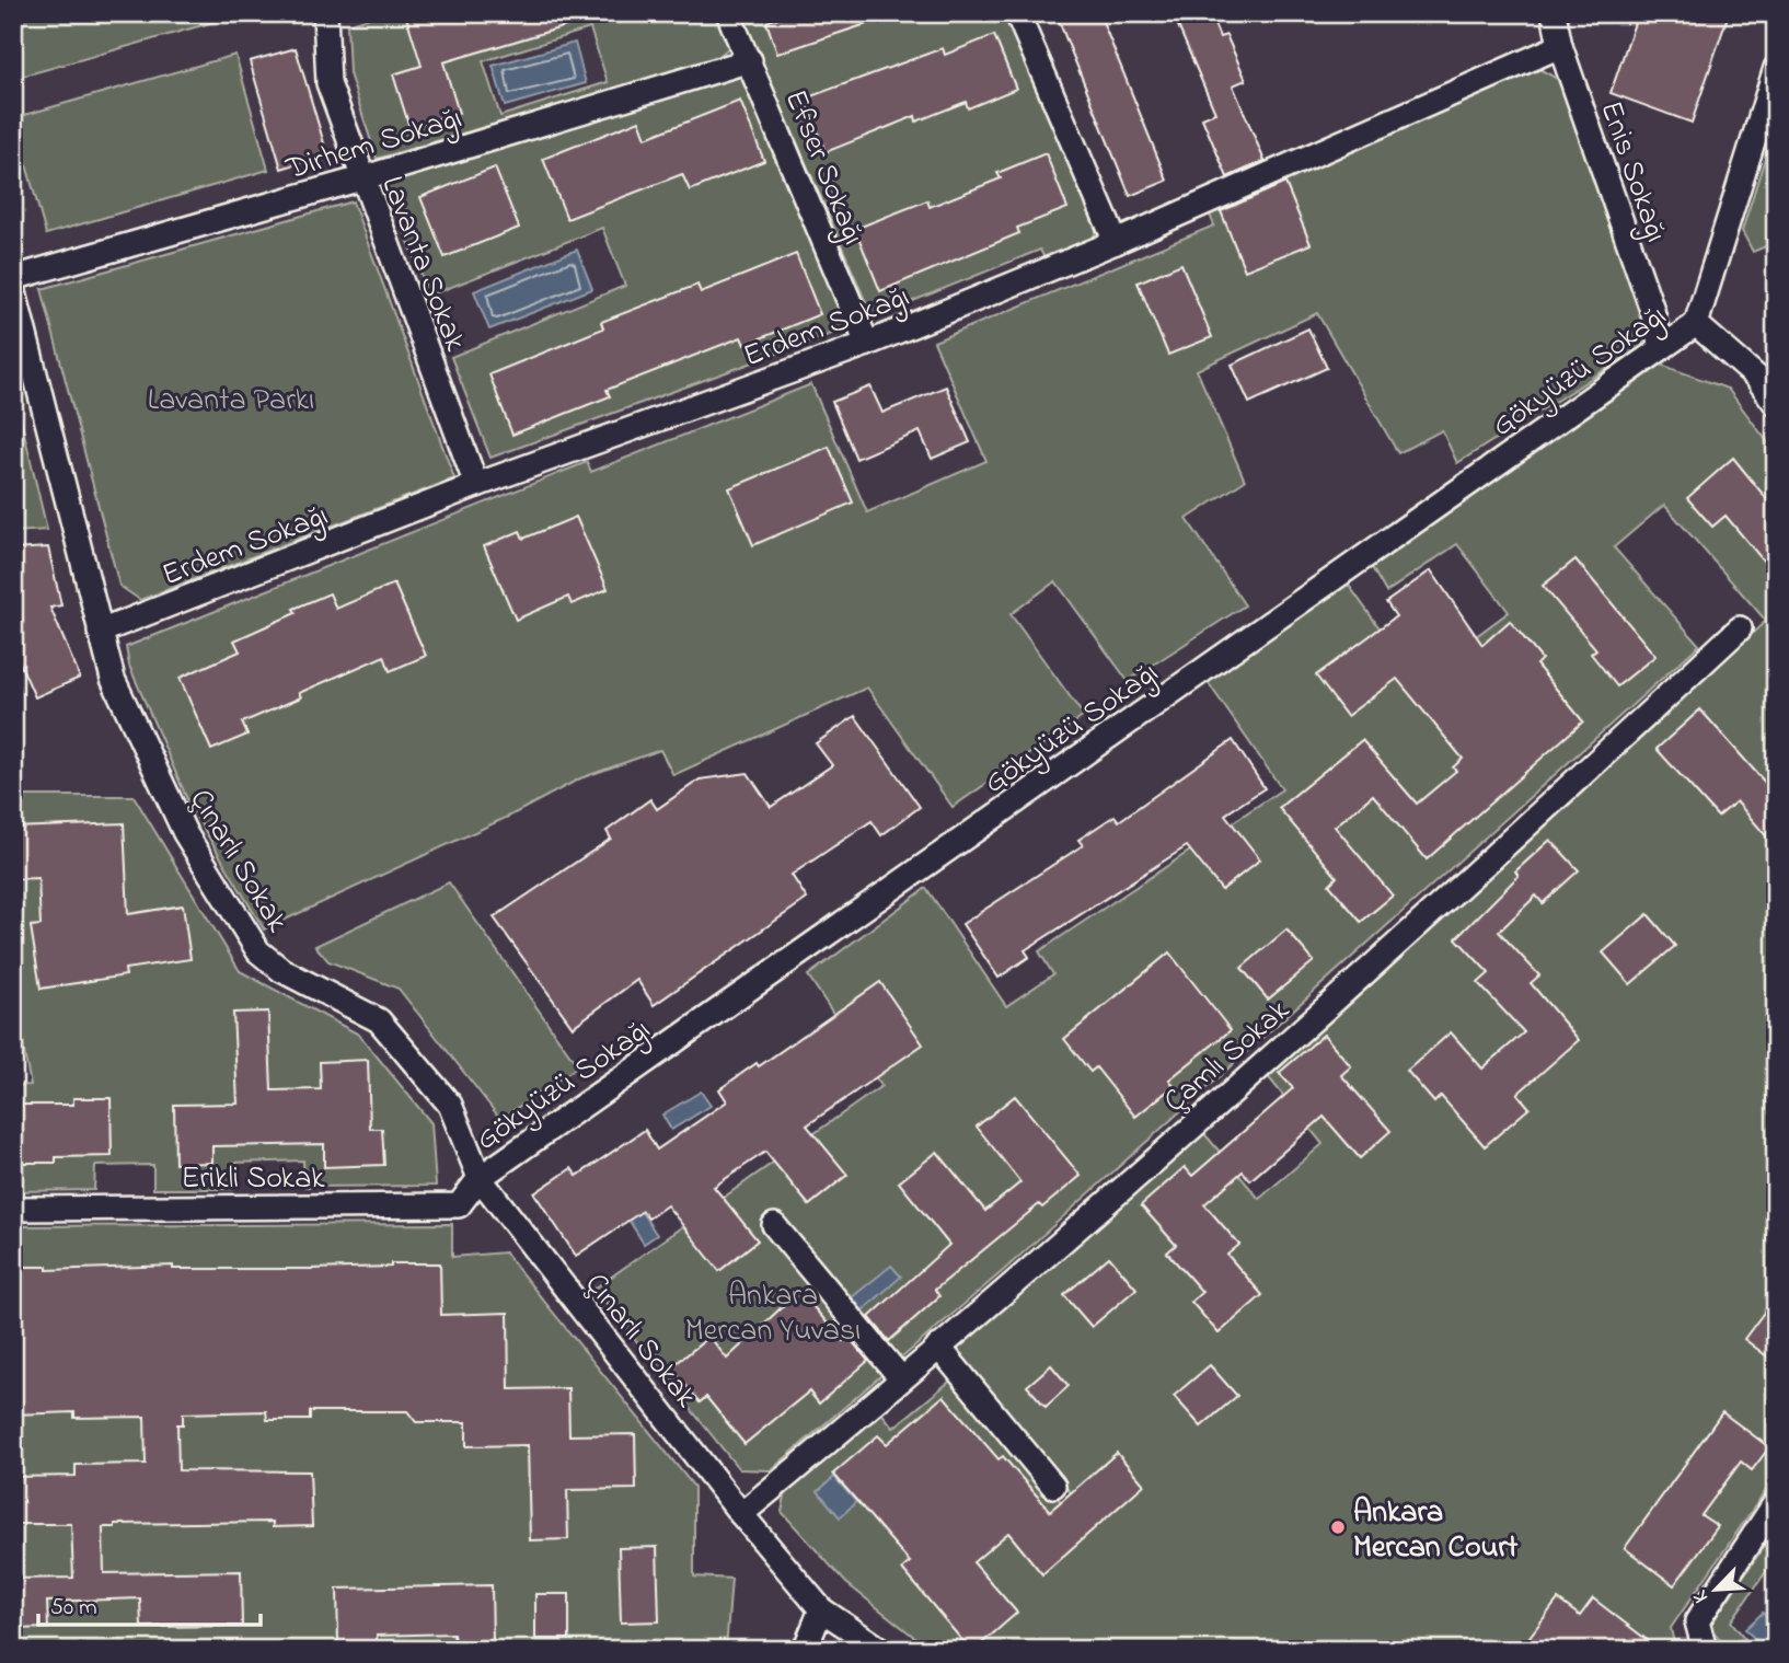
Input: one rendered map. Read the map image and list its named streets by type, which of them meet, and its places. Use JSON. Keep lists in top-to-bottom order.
{
  "streets": {
    "street": [
      "Dirhem Sokağı",
      "Efser Sokağı",
      "Enis Sokağı",
      "Lavanta Sokak",
      "Erdem Sokağı",
      "Gökyüzü Sokağı",
      "Çınarlı Sokak",
      "Çamlı Sokak",
      "Erikli Sokak"
    ]
  },
  "crossings": [
    ["Dirhem Sokağı", "Efser Sokağı"],
    ["Dirhem Sokağı", "Lavanta Sokak"],
    ["Efser Sokağı", "Erdem Sokağı"],
    ["Enis Sokağı", "Erdem Sokağı"],
    ["Enis Sokağı", "Gökyüzü Sokağı"],
    ["Lavanta Sokak", "Erdem Sokağı"],
    ["Erdem Sokağı", "Çınarlı Sokak"],
    ["Gökyüzü Sokağı", "Çınarlı Sokak"],
    ["Gökyüzü Sokağı", "Erikli Sokak"],
    ["Çınarlı Sokak", "Çamlı Sokak"],
    ["Çınarlı Sokak", "Erikli Sokak"]
  ],
  "parks": ["Lavanta Parkı", "Ankara Mercan Yuvası"],
  "places": ["Ankara Mercan Court"],
  "scale_bar": "50 m",
  "north": "bottom left"
}
